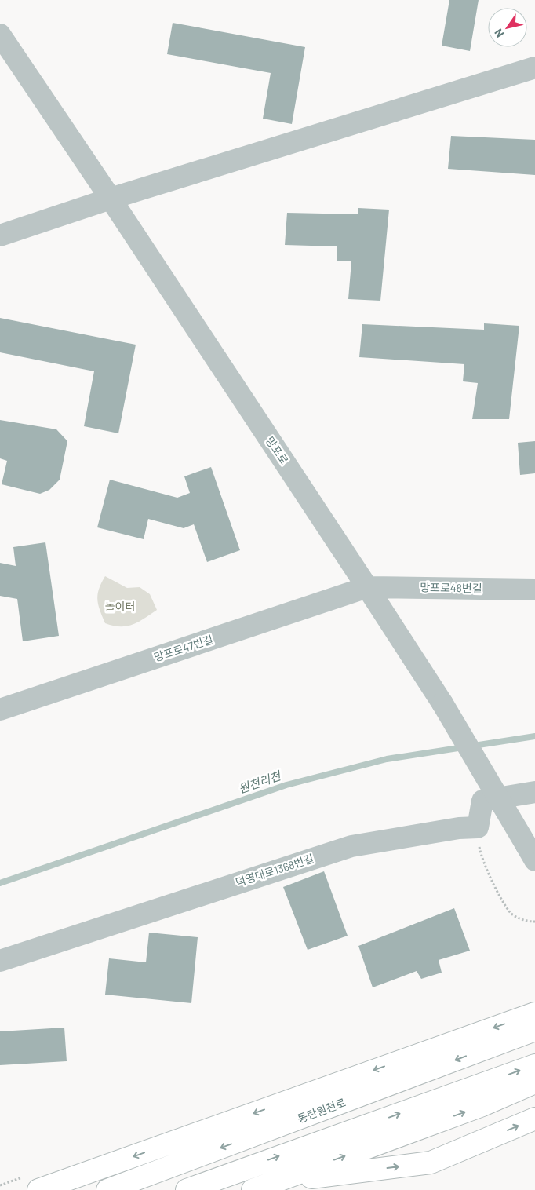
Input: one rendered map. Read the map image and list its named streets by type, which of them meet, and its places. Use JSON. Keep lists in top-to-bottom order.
{
  "streets": {
    "main road": ["동탄원천로"],
    "street": [
      "망포로",
      "망포로48번길",
      "망포로47번길",
      "덕영대로1368번길"
    ]
  },
  "crossings": [
    ["망포로", "망포로48번길"],
    ["망포로", "망포로47번길"],
    ["망포로48번길", "망포로47번길"]
  ],
  "water": ["원천리천"],
  "parks": ["놀이터"],
  "north": "bottom left"
}
